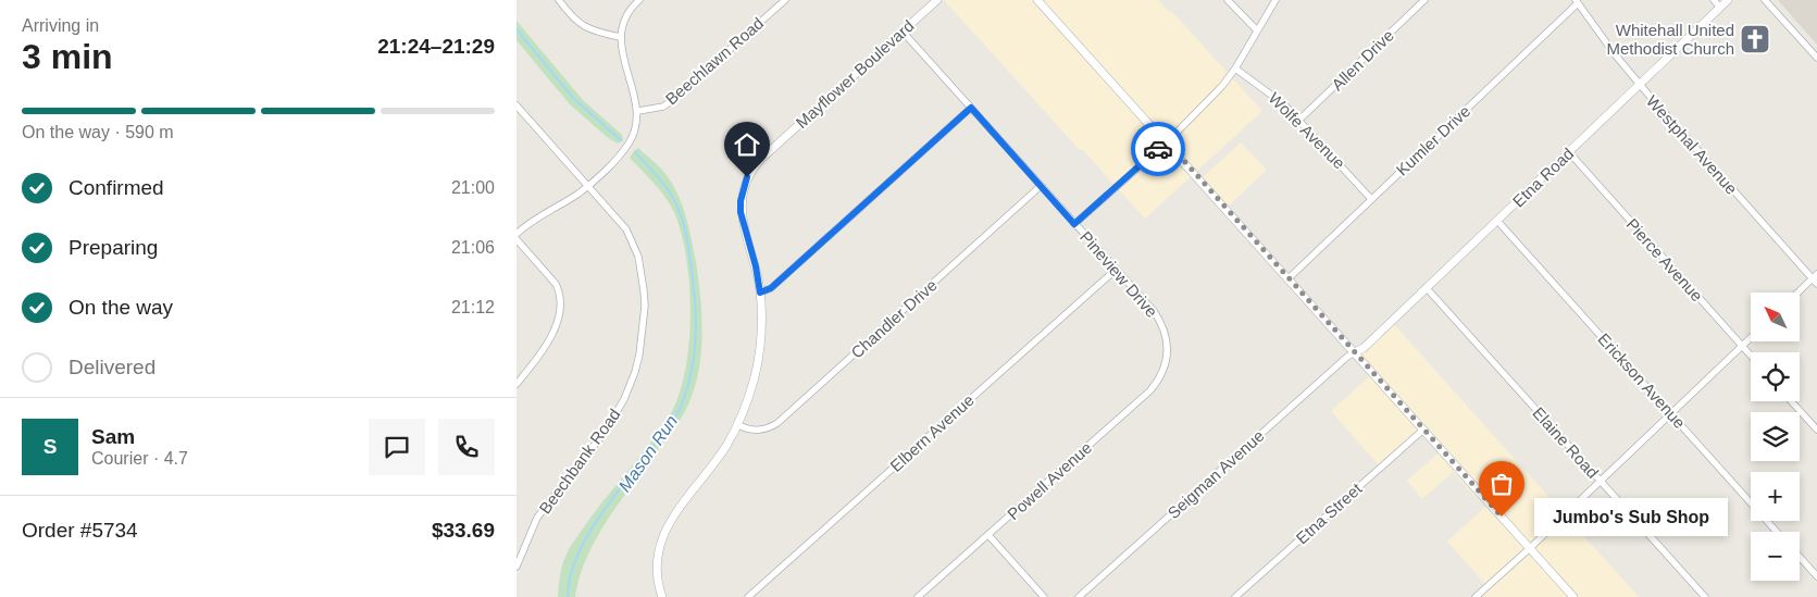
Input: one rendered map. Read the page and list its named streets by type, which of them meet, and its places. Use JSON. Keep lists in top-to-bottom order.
{
  "streets": {
    "street": [
      "Allen Drive",
      "Beechlawn Road",
      "Mayflower Boulevard",
      "Wolfe Avenue",
      "Kumler Drive",
      "Westphal Avenue",
      "Etna Road",
      "Pierce Avenue",
      "Pineview Drive",
      "Chandler Drive",
      "Erickson Avenue",
      "Elbern Avenue",
      "Elaine Road",
      "Beechbank Road",
      "Seigman Avenue",
      "Powell Avenue",
      "Etna Street"
    ]
  },
  "crossings": [
    ["Allen Drive", "Wolfe Avenue"],
    ["Mayflower Boulevard", "Pineview Drive"],
    ["Mayflower Boulevard", "Chandler Drive"],
    ["Wolfe Avenue", "Kumler Drive"],
    ["Kumler Drive", "Westphal Avenue"],
    ["Westphal Avenue", "Etna Road"],
    ["Etna Road", "Pierce Avenue"],
    ["Etna Road", "Erickson Avenue"],
    ["Etna Road", "Elaine Road"],
    ["Etna Road", "Seigman Avenue"],
    ["Pineview Drive", "Chandler Drive"],
    ["Pineview Drive", "Elbern Avenue"],
    ["Pineview Drive", "Powell Avenue"]
  ],
  "water": ["Mason Run"],
  "places": {
    "church": ["Whitehall United Methodist Church"],
    "other": ["Jumbo's Sub Shop"]
  },
  "north": "top left",
  "page": {
    "heading": ["3 min", "Arriving in", "21:24–21:29"],
    "panel": [
      "Sam",
      "Courier · 4.7",
      "Order #5734",
      "$33.69"
    ],
    "bar": "On the way · 590 m",
    "list": [
      ["Confirmed", "21:00"],
      ["Preparing", "21:06"],
      ["On the way", "21:12"],
      "Delivered"
    ],
    "map_buttons": ["+", "−"],
    "round": "S",
    "bubble": "Jumbo's Sub Shop"
  }
}
